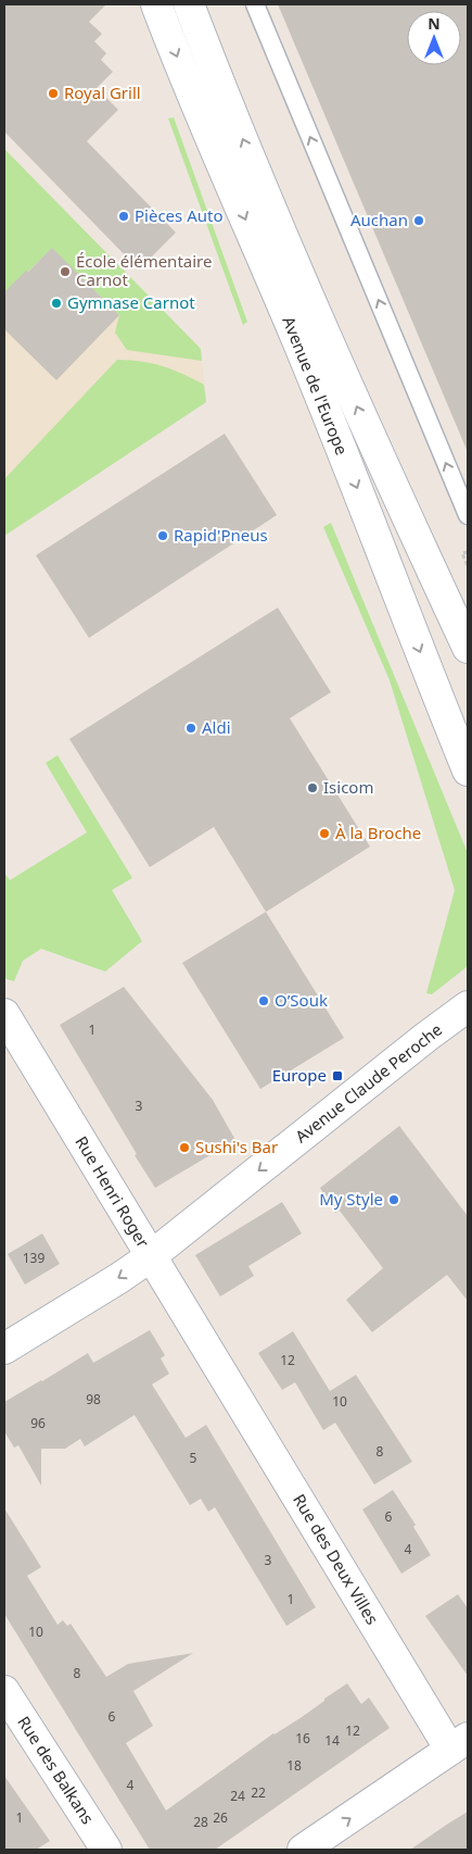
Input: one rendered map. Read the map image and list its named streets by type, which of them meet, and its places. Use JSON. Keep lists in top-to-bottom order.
{
  "streets": {
    "street": [
      "Avenue de l'Europe",
      "Avenue Claude Peroche",
      "Rue Henri Roger",
      "Rue des Deux Villes",
      "Rue des Balkans"
    ]
  },
  "crossings": [
    ["Avenue Claude Peroche", "Rue Henri Roger"],
    ["Rue Henri Roger", "Rue des Deux Villes"]
  ],
  "one_way": ["Avenue Claude Peroche"],
  "places": {
    "other": [
      "Royal Grill",
      "Pièces Auto",
      "Auchan",
      "École élémentaire Carnot",
      "Gymnase Carnot",
      "Rapid'Pneus",
      "Aldi",
      "Isicom",
      "À la Broche",
      "O’Souk",
      "Sushi's Bar",
      "My Style"
    ],
    "transit": ["Europe"]
  },
  "house_numbers": [
    "1",
    "3",
    "139",
    "12",
    "98",
    "10",
    "96",
    "8",
    "5",
    "6",
    "4",
    "3",
    "1",
    "10",
    "8",
    "6",
    "12",
    "16",
    "14",
    "18",
    "4",
    "22",
    "24",
    "1",
    "26",
    "28"
  ],
  "north": "top"
}
